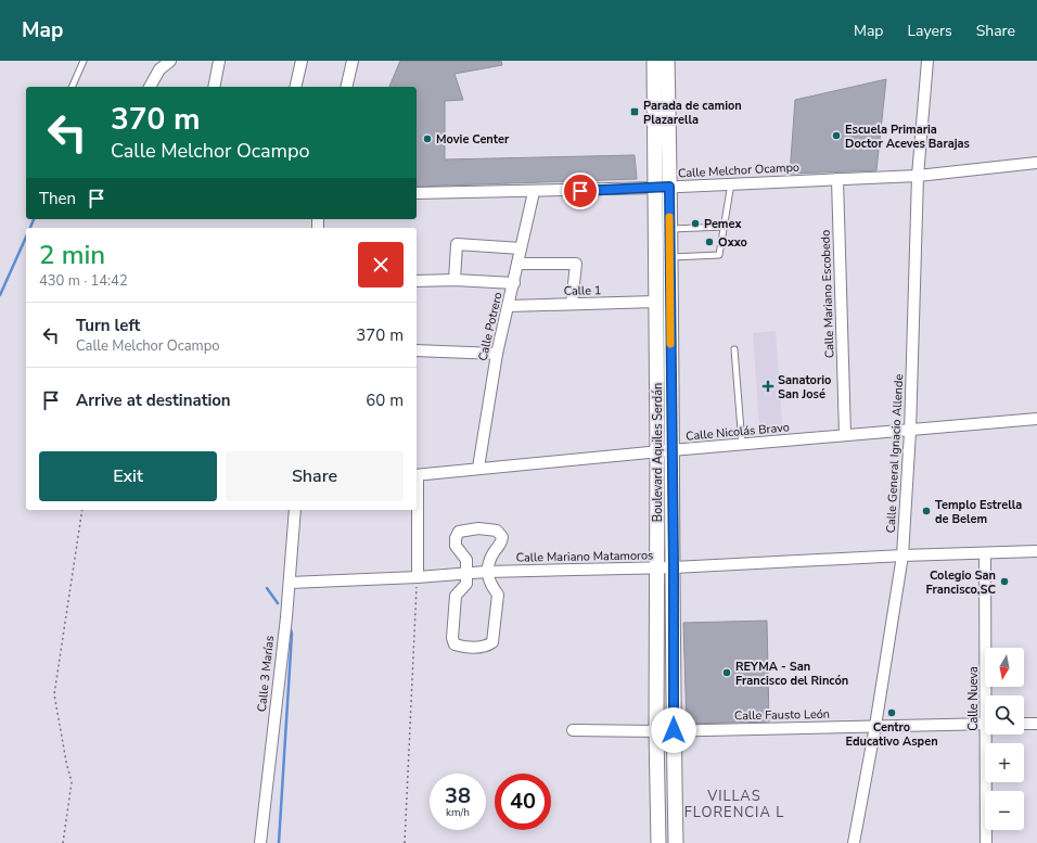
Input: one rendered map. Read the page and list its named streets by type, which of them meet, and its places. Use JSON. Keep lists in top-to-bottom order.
{
  "streets": {
    "street": [
      "Calle Melchor Ocampo",
      "Calle 1",
      "Calle Mariano Escobedo",
      "Calle Potrero",
      "Calle Nicolás Bravo",
      "Boulevard Aquiles Serdán",
      "Calle General Ignacio Allende",
      "Calle Mariano Matamoros",
      "Calle 3 Marías",
      "Calle Nueva",
      "Calle Fausto León"
    ]
  },
  "crossings": [
    ["Calle Melchor Ocampo", "Calle Mariano Escobedo"],
    ["Calle Melchor Ocampo", "Calle Potrero"],
    ["Calle Melchor Ocampo", "Boulevard Aquiles Serdán"],
    ["Calle Melchor Ocampo", "Calle General Ignacio Allende"],
    ["Calle 1", "Calle Potrero"],
    ["Calle 1", "Boulevard Aquiles Serdán"],
    ["Calle Mariano Escobedo", "Calle Nicolás Bravo"],
    ["Calle Potrero", "Calle Nicolás Bravo"],
    ["Calle Nicolás Bravo", "Boulevard Aquiles Serdán"],
    ["Calle Nicolás Bravo", "Calle General Ignacio Allende"],
    ["Boulevard Aquiles Serdán", "Calle Mariano Matamoros"],
    ["Boulevard Aquiles Serdán", "Calle Fausto León"],
    ["Calle General Ignacio Allende", "Calle Mariano Matamoros"],
    ["Calle General Ignacio Allende", "Calle Fausto León"],
    ["Calle Mariano Matamoros", "Calle 3 Marías"],
    ["Calle Mariano Matamoros", "Calle Nueva"]
  ],
  "districts": ["VILLAS FLORENCIA L"],
  "places": {
    "transit": ["Parada de camion Plazarella"],
    "other": [
      "Escuela Primaria Doctor Aceves Barajas",
      "Movie Center",
      "Pemex",
      "Oxxo",
      "Templo Estrella de Belem",
      "Colegio San Francisco,SC",
      "REYMA - San Francisco del Rincón",
      "Centro Educativo Aspen"
    ],
    "health": ["Sanatorio San José"]
  },
  "north": "bottom",
  "page": {
    "header": "Map",
    "nav": ["Map", "Layers", "Share"],
    "turn": ["370 m", "Calle Melchor Ocampo"],
    "then": "Then",
    "heading": ["2 min", "430 m · 14:42"],
    "list": [
      {
        "name": "Turn left",
        "note": "Calle Melchor Ocampo",
        "value": "370 m"
      },
      {
        "name": "Arrive at destination",
        "value": "60 m"
      }
    ],
    "buttons": ["Exit", "Share"],
    "map_buttons": ["+", "−"],
    "speed": "38 km/h",
    "limit": "40"
  }
}
